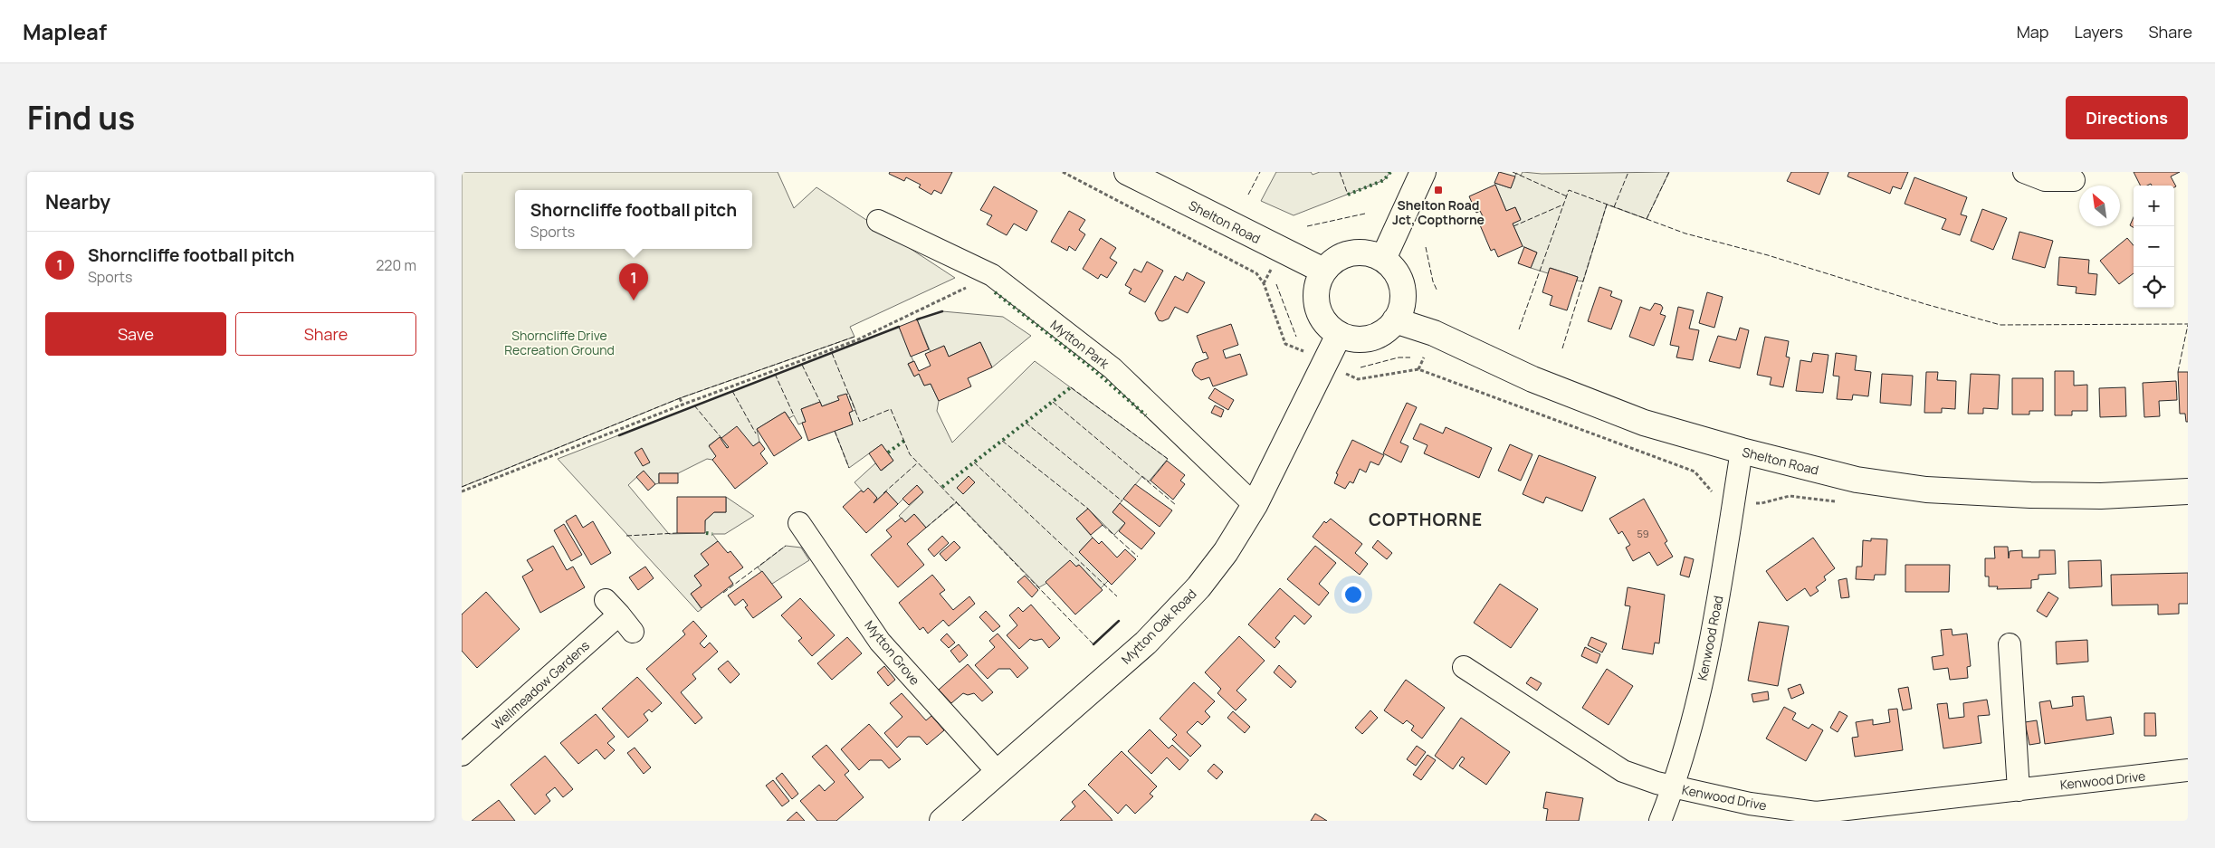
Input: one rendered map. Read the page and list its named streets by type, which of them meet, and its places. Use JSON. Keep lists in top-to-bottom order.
{
  "streets": {
    "main road": ["Shelton Road", "Mytton Oak Road"],
    "street": [
      "Mytton Park",
      "Kenwood Road",
      "Mytton Grove",
      "Wellmeadow Gardens",
      "Kenwood Drive"
    ]
  },
  "crossings": [
    ["Shelton Road", "Mytton Oak Road"],
    ["Shelton Road", "Kenwood Road"],
    ["Mytton Park", "Mytton Oak Road"],
    ["Mytton Oak Road", "Mytton Grove"],
    ["Kenwood Road", "Kenwood Drive"]
  ],
  "districts": ["COPTHORNE"],
  "parks": ["Shorncliffe Drive Recreation Ground"],
  "places": {
    "transit": ["Shelton Road Jct, Copthorne"]
  },
  "house_numbers": ["59"],
  "north": "top left",
  "page": {
    "header": "Mapleaf",
    "nav": ["Map", "Layers", "Share"],
    "title": "Find us",
    "buttons": [
      "Directions",
      ["Save", "Share"]
    ],
    "heading": "Nearby",
    "map_buttons": ["+", "−"],
    "popup": ["Shorncliffe football pitch", "Sports"],
    "list": [
      {
        "mark": "1",
        "name": "Shorncliffe football pitch",
        "note": "Sports",
        "value": "220 m"
      }
    ],
    "pins": "1"
  }
}
